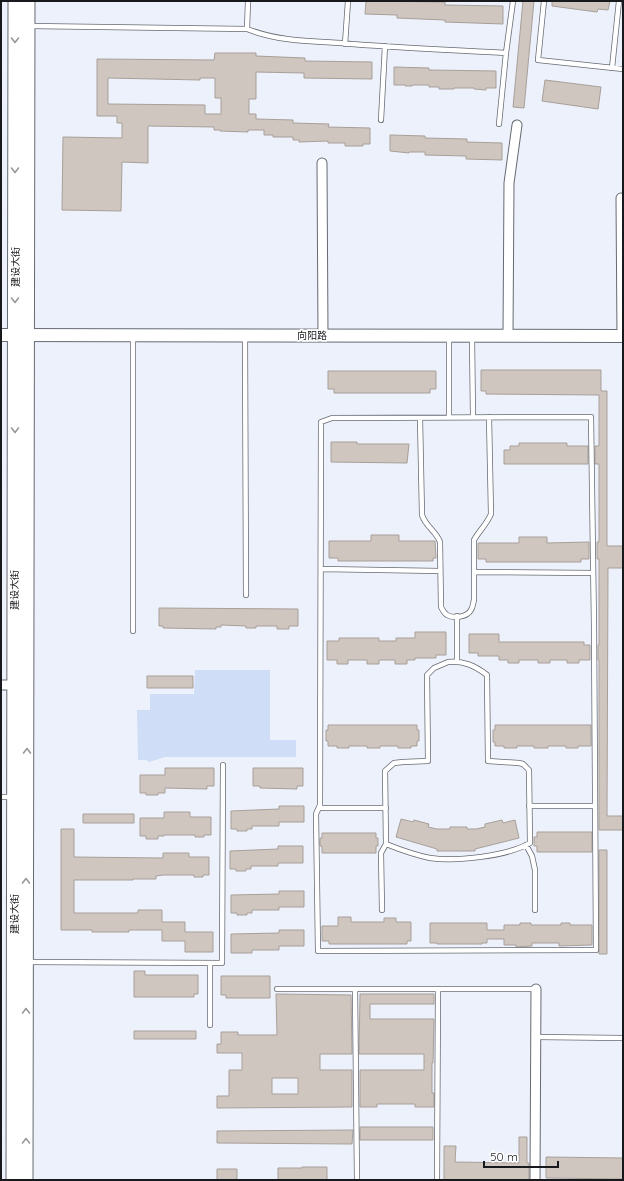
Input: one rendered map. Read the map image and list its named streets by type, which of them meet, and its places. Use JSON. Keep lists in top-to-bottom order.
{
  "streets": {
    "main road": ["建设大街"],
    "street": ["向阳路"]
  },
  "crossings": [
    ["建设大街", "向阳路"]
  ],
  "scale_bar": "50 m"
}
